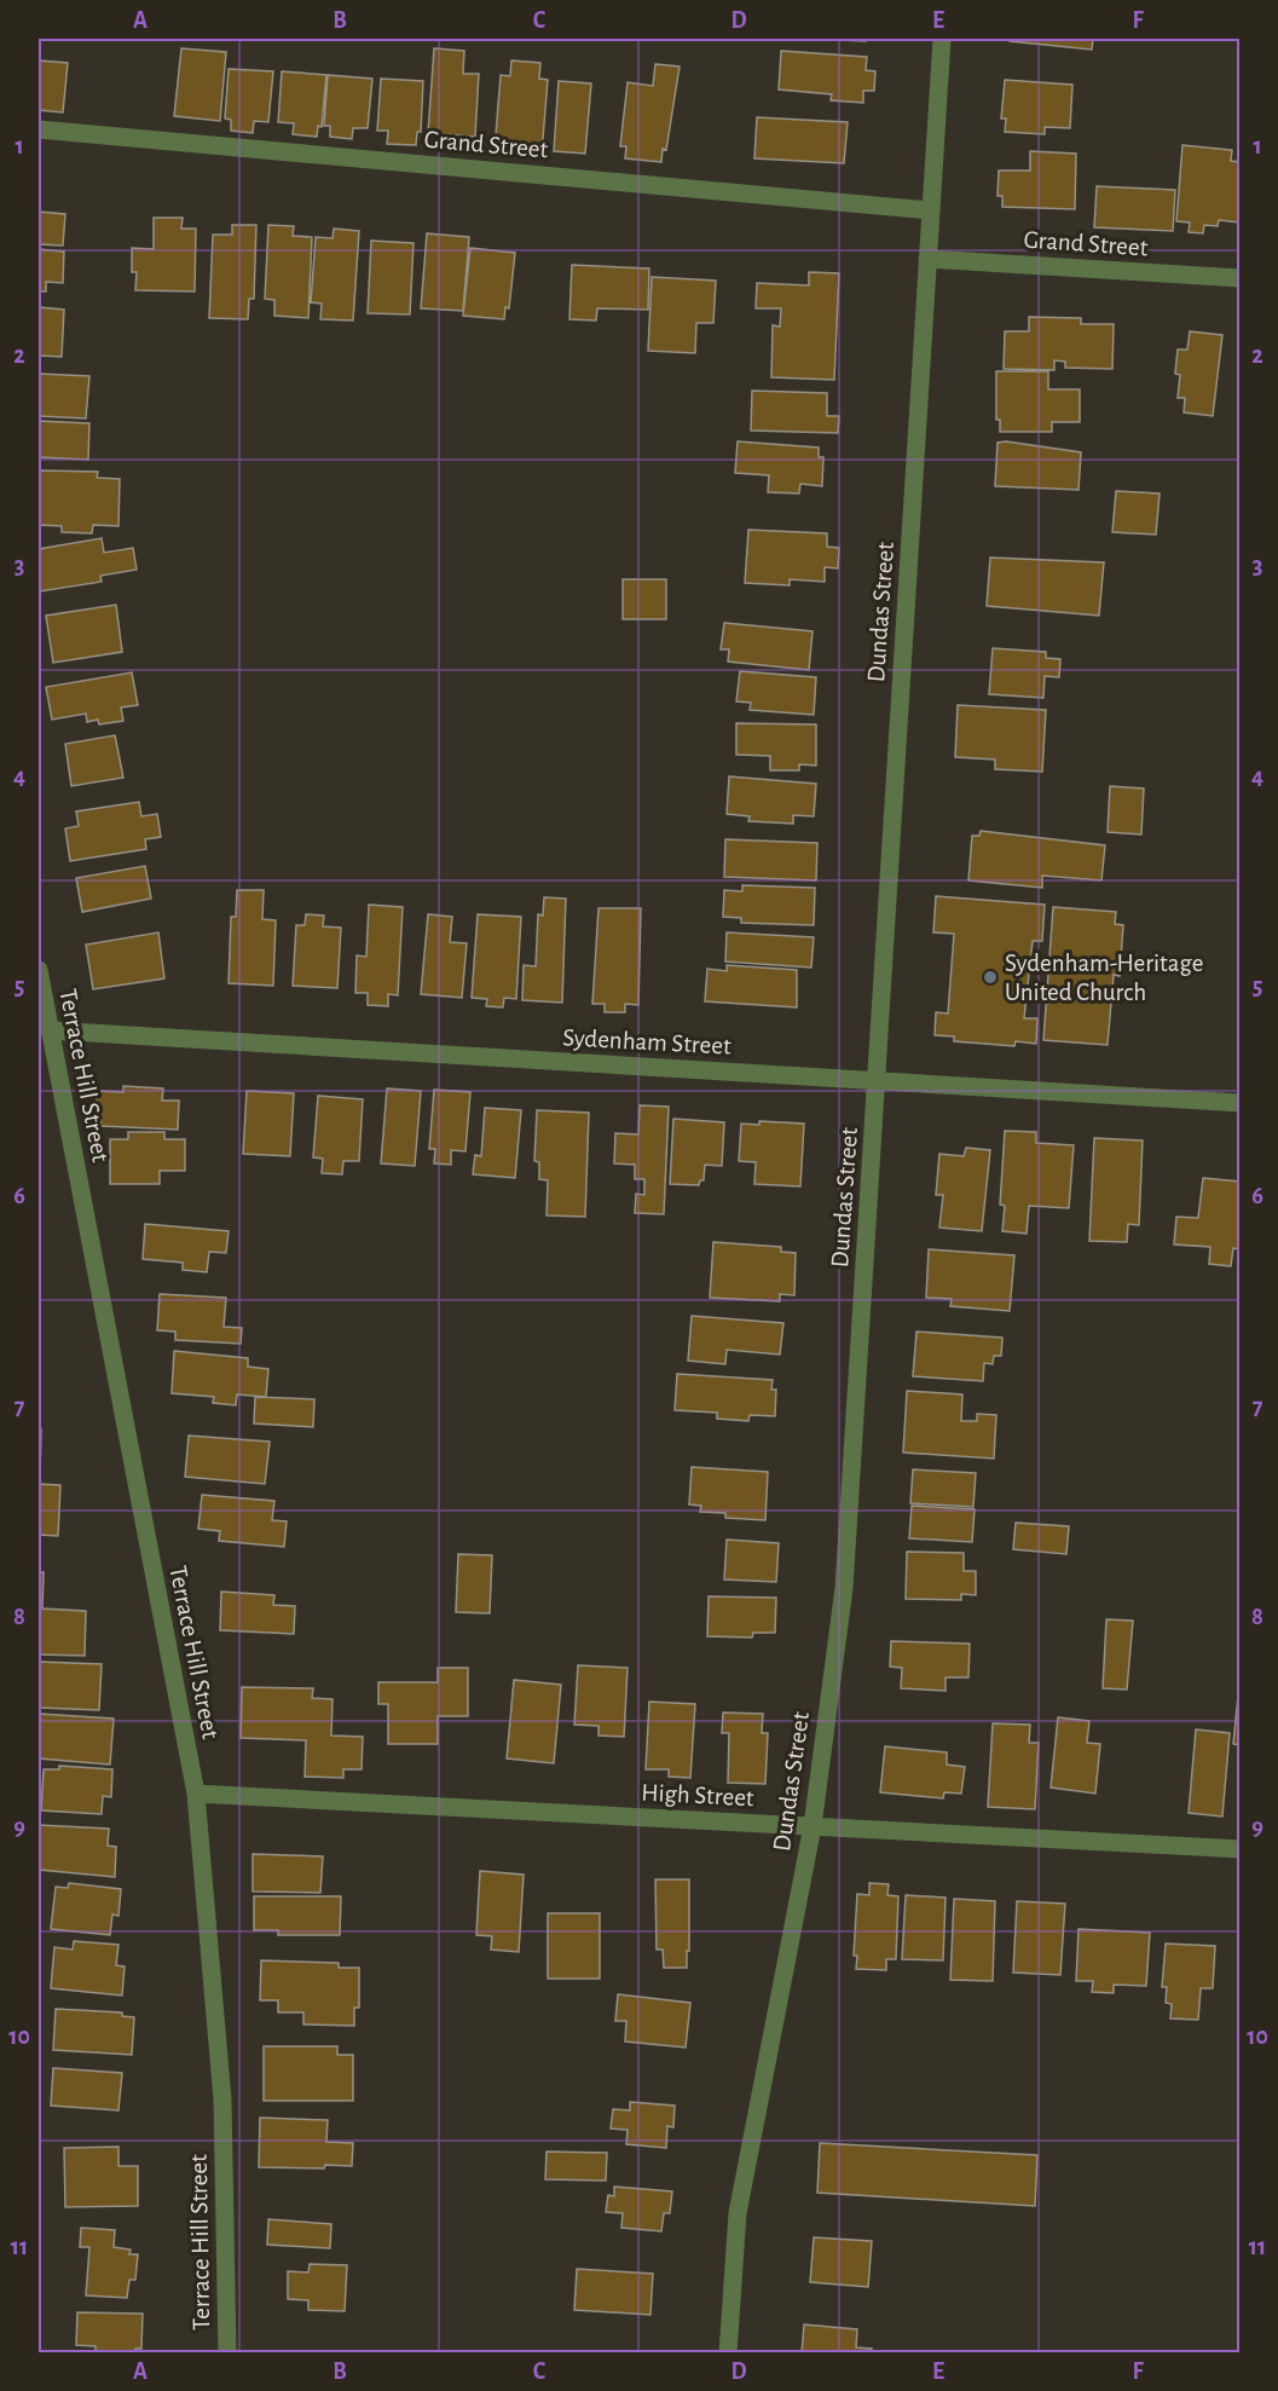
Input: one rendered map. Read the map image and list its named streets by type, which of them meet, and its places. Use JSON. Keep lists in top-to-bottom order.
{
  "streets": {
    "street": [
      "Grand Street",
      "Dundas Street",
      "Sydenham Street",
      "Terrace Hill Street",
      "High Street"
    ]
  },
  "crossings": [
    ["Grand Street", "Dundas Street"],
    ["Dundas Street", "Sydenham Street"],
    ["Dundas Street", "High Street"],
    ["Sydenham Street", "Terrace Hill Street"],
    ["Terrace Hill Street", "High Street"]
  ],
  "places": ["Sydenham-Heritage United Church"],
  "grid": {
    "columns": [
      "A",
      "B",
      "C",
      "D",
      "E",
      "F"
    ],
    "rows": [
      "1",
      "2",
      "3",
      "4",
      "5",
      "6",
      "7",
      "8",
      "9",
      "10",
      "11"
    ]
  }
}
